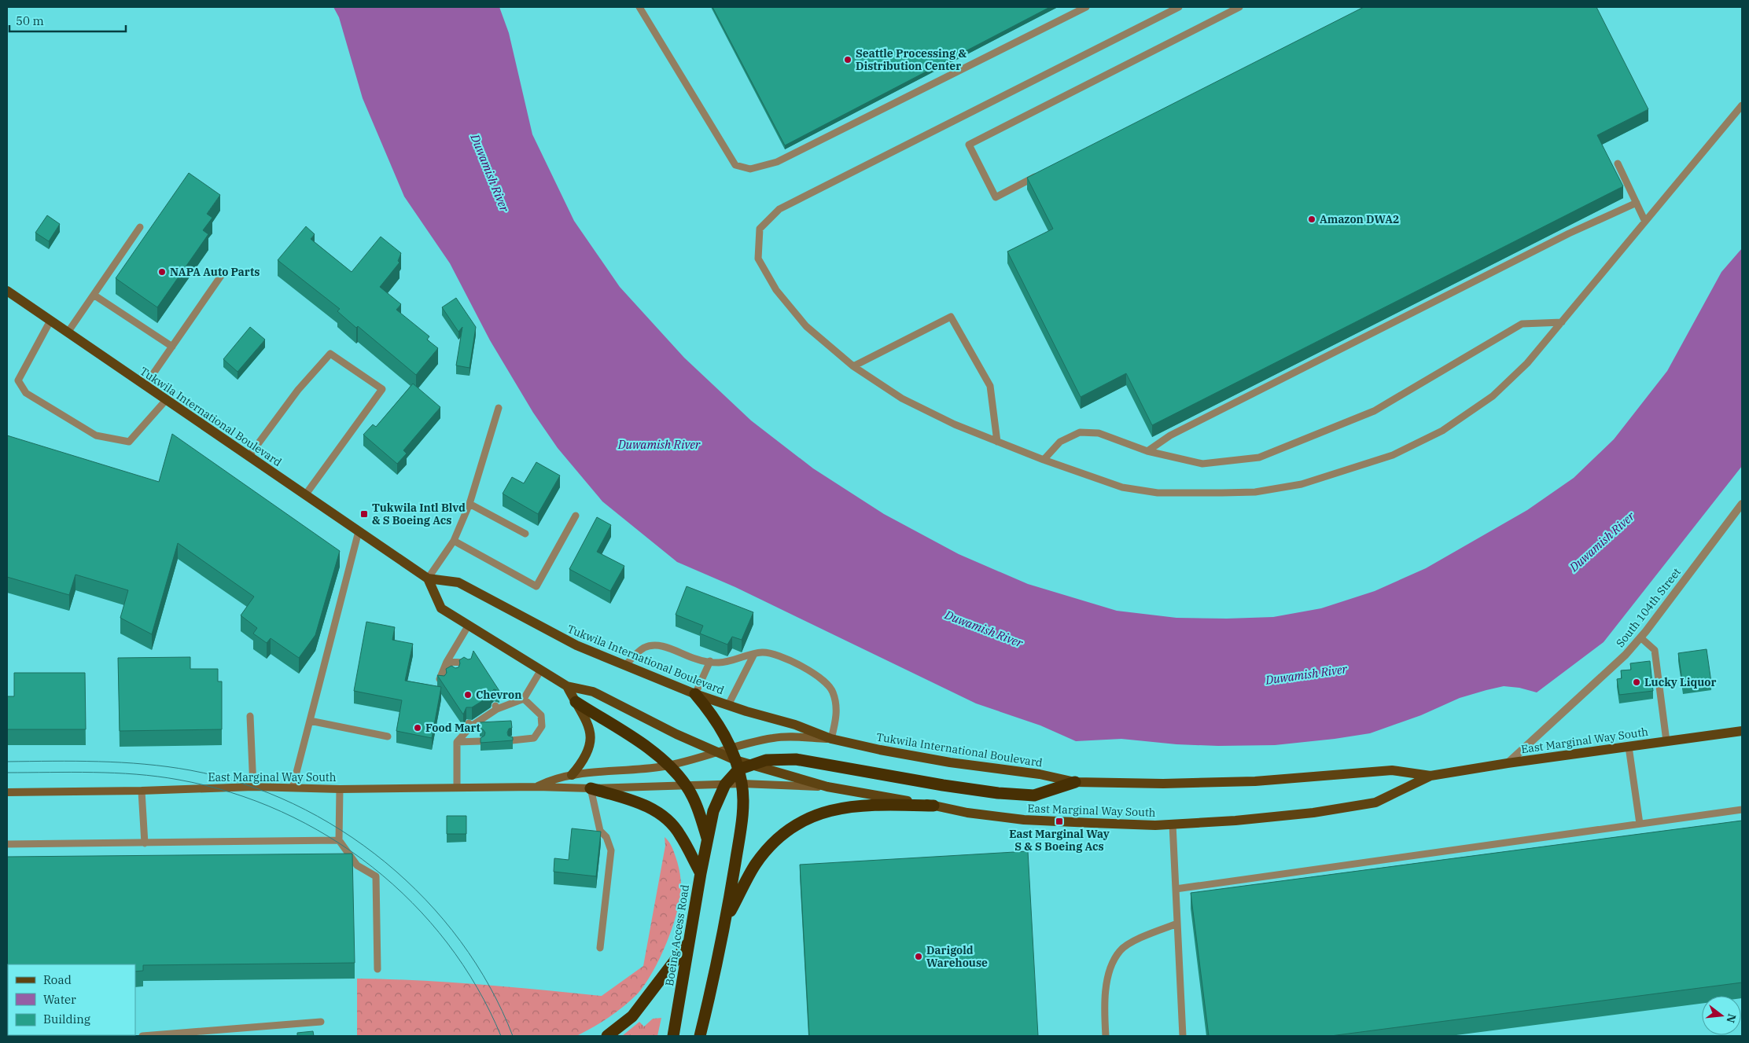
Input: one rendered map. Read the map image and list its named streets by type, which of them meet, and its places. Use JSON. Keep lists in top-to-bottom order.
{
  "streets": {
    "highway": ["Boeing Access Road"],
    "main road": ["Tukwila International Boulevard", "East Marginal Way South"],
    "street": ["South 104th Street"]
  },
  "crossings": [
    ["Tukwila International Boulevard", "East Marginal Way South"],
    ["South 104th Street", "East Marginal Way South"],
    ["East Marginal Way South", "Boeing Access Road"]
  ],
  "water": ["Duwamish River"],
  "places": {
    "other": [
      "Seattle Processing & Distribution Center",
      "Amazon DWA2",
      "NAPA Auto Parts",
      "Lucky Liquor",
      "Chevron",
      "Food Mart",
      "Darigold Warehouse"
    ],
    "transit": ["Tukwila Intl Blvd & S Boeing Acs", "East Marginal Way S & S Boeing Acs"]
  },
  "legend": ["Road", "Water", "Building"],
  "scale_bar": "50 m",
  "north": "right"
}
